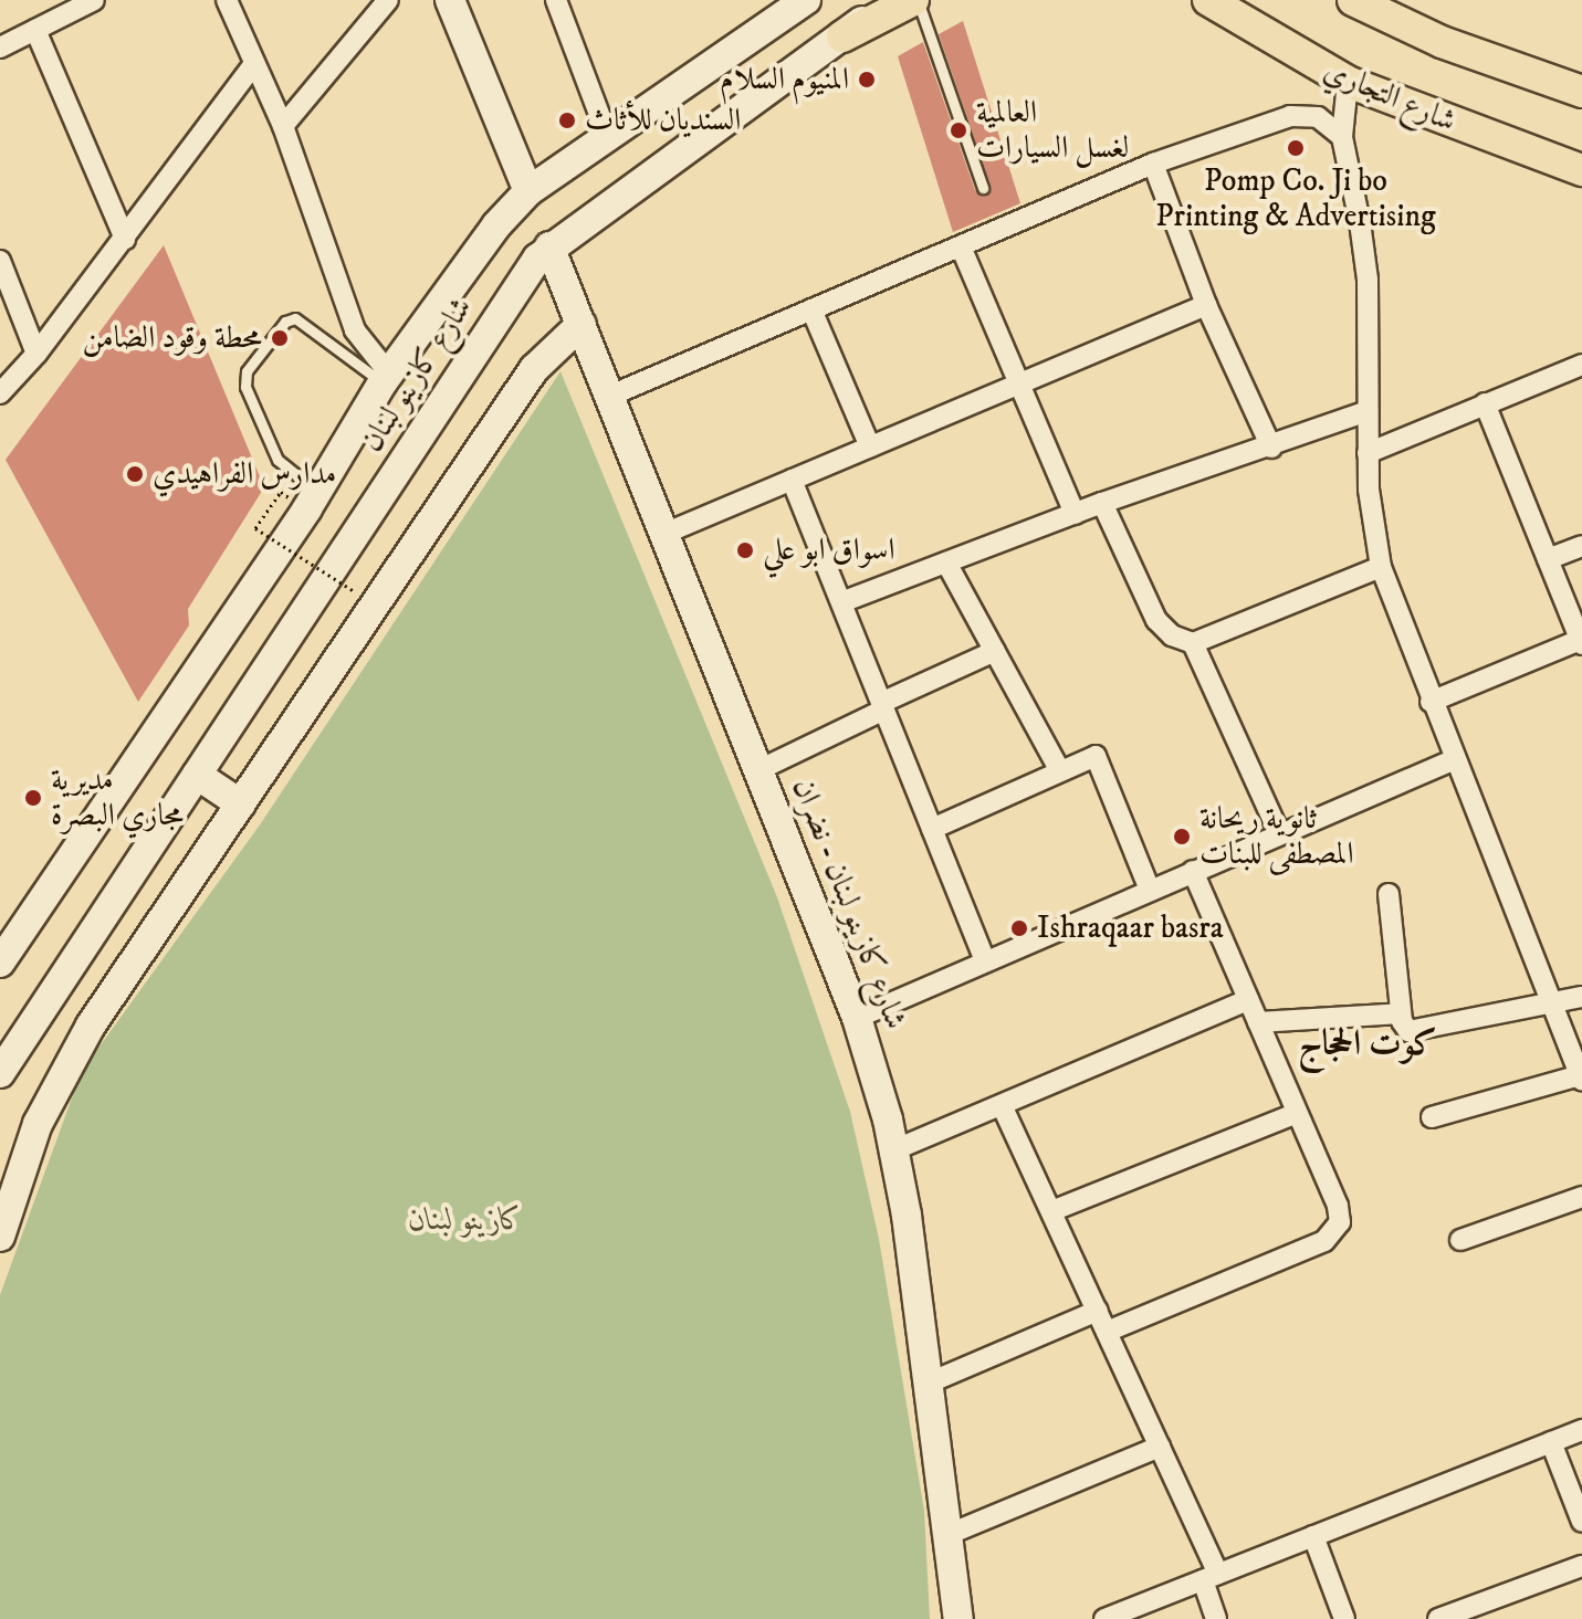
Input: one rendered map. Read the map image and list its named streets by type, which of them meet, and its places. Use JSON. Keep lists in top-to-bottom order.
{
  "streets": {
    "main road": ["شارع التجاري"],
    "street": ["شارع كازينو لبنان", "شارع كازينو لبنان - نضران"]
  },
  "crossings": [
    ["شارع كازينو لبنان", "شارع كازينو لبنان - نضران"]
  ],
  "districts": ["كوت الحجاج"],
  "parks": ["كازينو لبنان"],
  "places": [
    "المنيوم السلام",
    "السنديان للأثاث",
    "العالمية لغسل السيارات",
    "Pomp Co. Ji bo Printing & Advertising",
    "محطة وقود الضامن",
    "مدارس الفراهيدي",
    "اسواق ابو علي",
    "مديرية مجاري البصرة",
    "ثانوية ريحانة المصطفى للبنات",
    "Ishraqaar basra"
  ]
}
